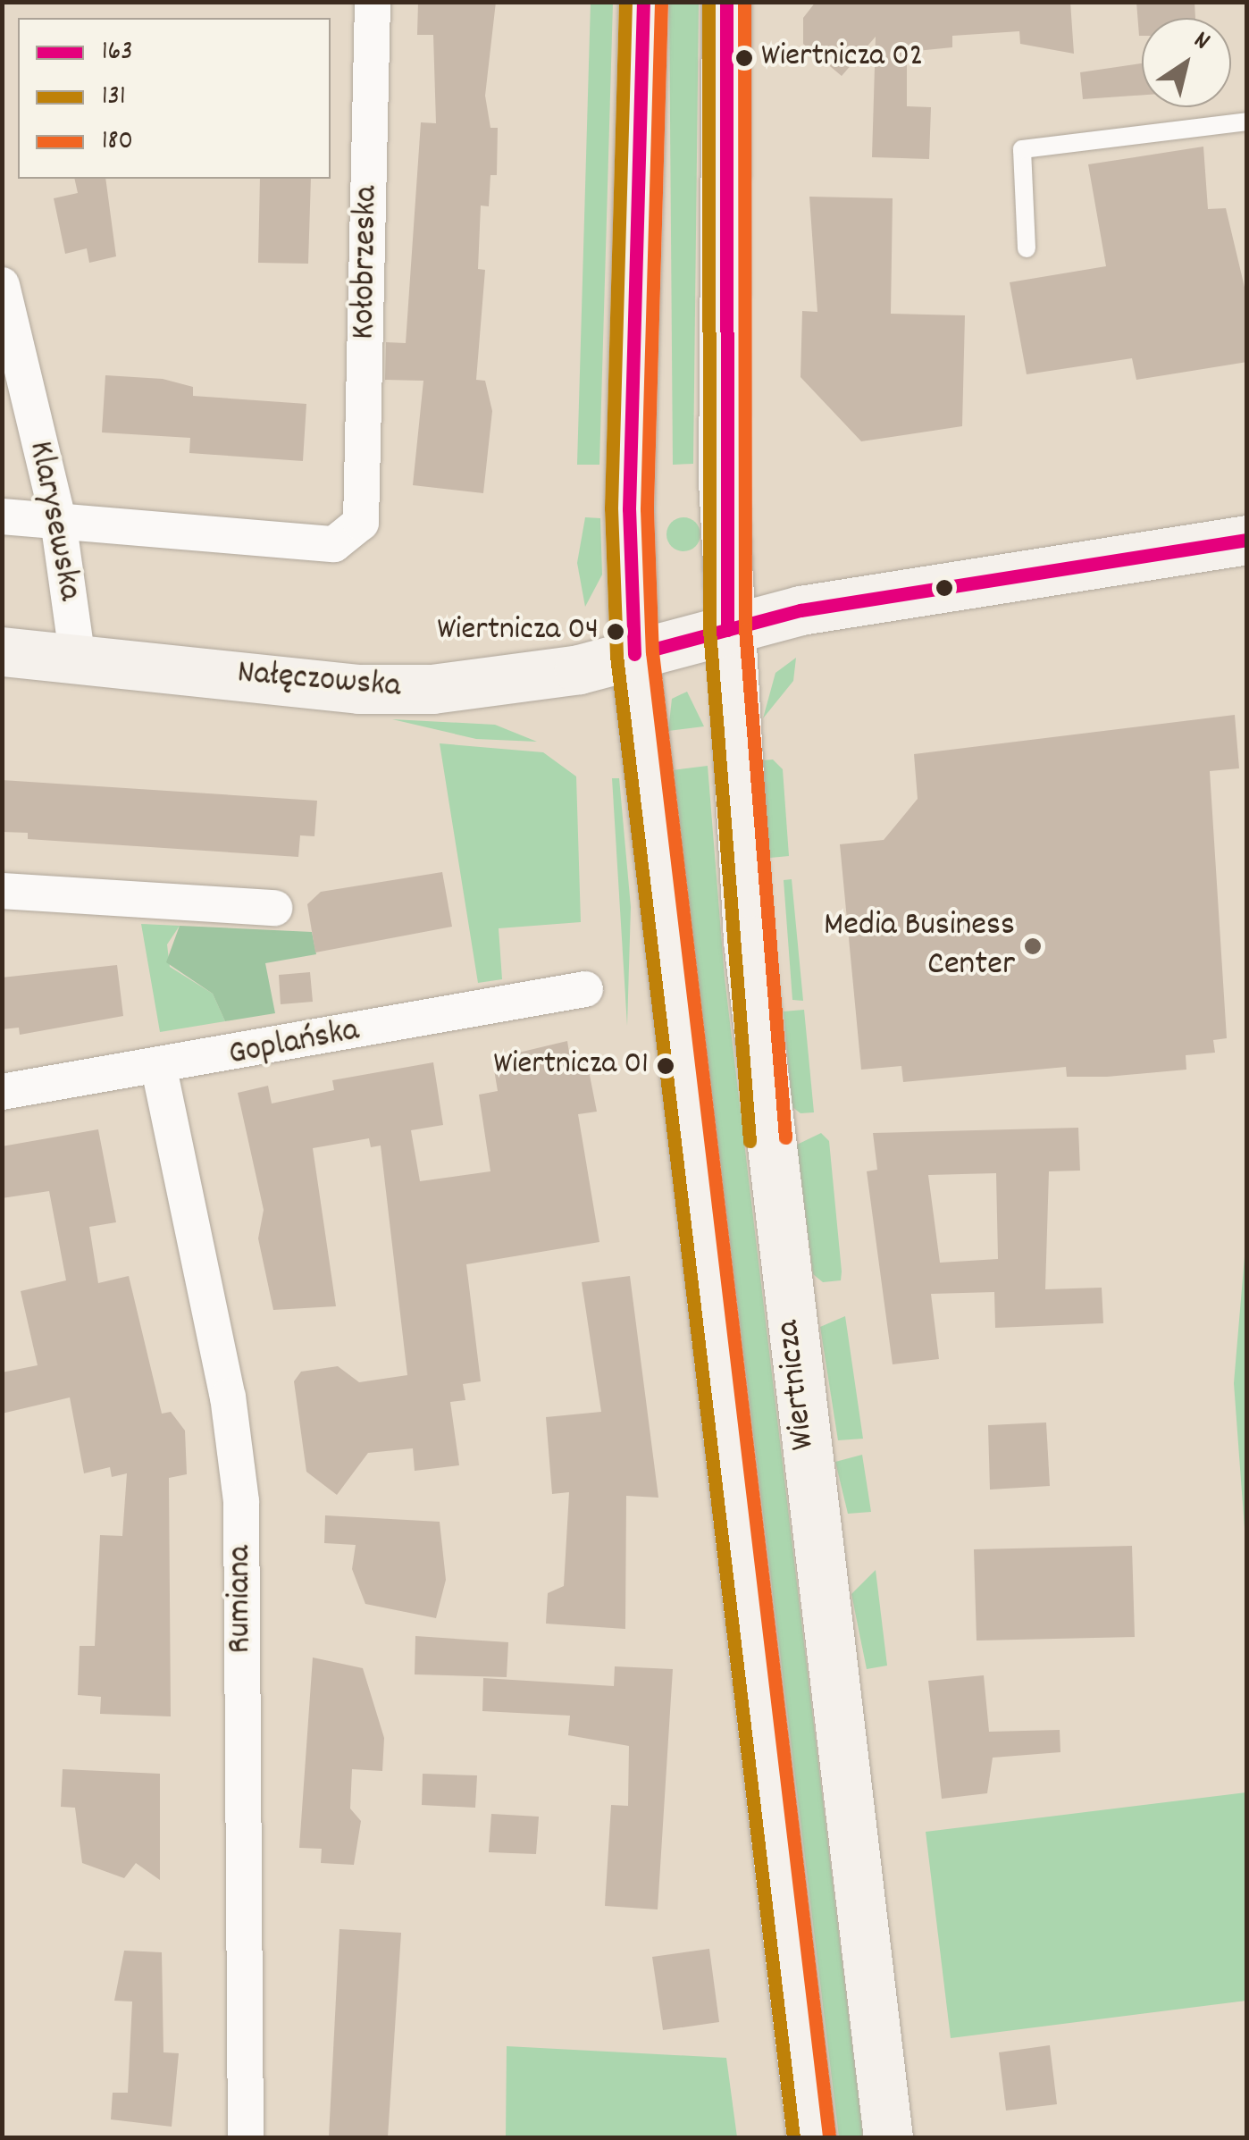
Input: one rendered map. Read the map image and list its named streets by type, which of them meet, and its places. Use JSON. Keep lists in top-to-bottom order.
{
  "streets": {
    "main road": ["Nałęczowska", "Wiertnicza"],
    "street": [
      "Kołobrzeska",
      "Klarysewska",
      "Goplańska",
      "Rumiana"
    ]
  },
  "crossings": [
    ["Kołobrzeska", "Klarysewska"],
    ["Klarysewska", "Nałęczowska"],
    ["Nałęczowska", "Wiertnicza"],
    ["Goplańska", "Rumiana"]
  ],
  "places": [
    "Wiertnicza 02",
    "Wiertnicza 04",
    "Media Business Center",
    "Wiertnicza 01"
  ],
  "lines": ["transit line 163", "transit line 131", "transit line 180"],
  "legend": ["163", "131", "180"],
  "north": "top right"
}
